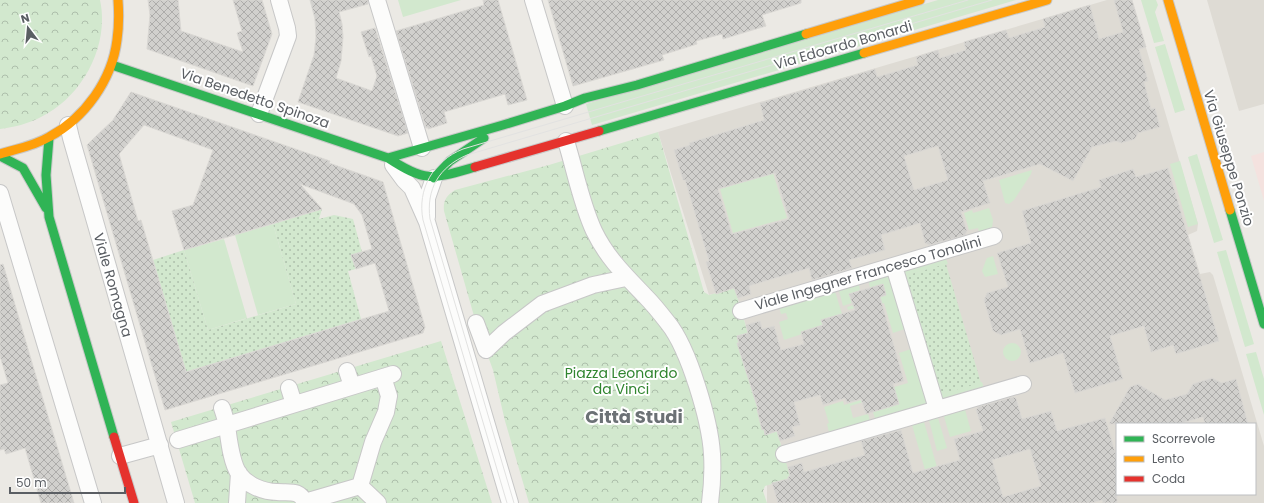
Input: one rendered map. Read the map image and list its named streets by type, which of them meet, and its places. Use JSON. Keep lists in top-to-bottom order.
{
  "streets": {
    "street": [
      "Via Edoardo Bonardi",
      "Via Benedetto Spinoza",
      "Via Giuseppe Ponzio",
      "Viale Ingegner Francesco Tonolini",
      "Viale Romagna"
    ]
  },
  "districts": ["Città Studi"],
  "parks": ["Piazza Leonardo da Vinci"],
  "legend": ["Scorrevole", "Lento", "Coda"],
  "scale_bar": "50 m",
  "north": "top"
}
